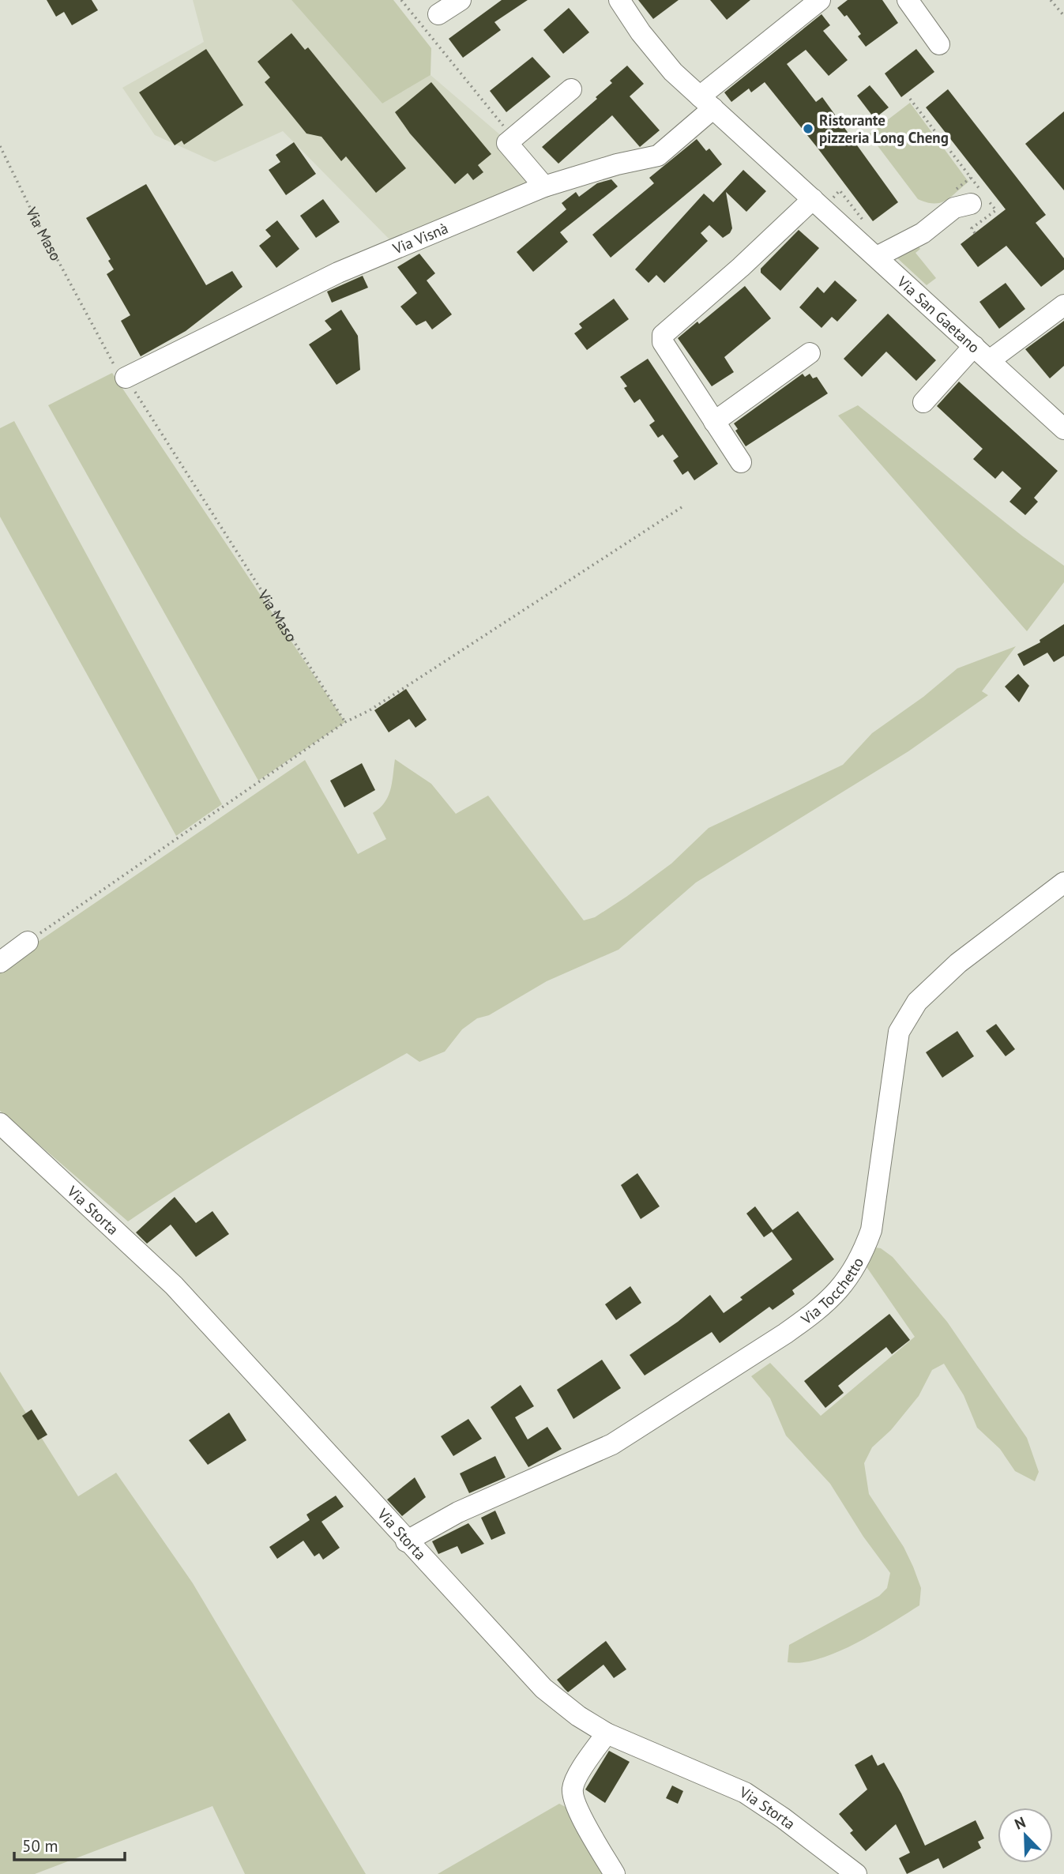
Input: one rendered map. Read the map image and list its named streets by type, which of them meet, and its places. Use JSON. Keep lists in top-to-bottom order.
{
  "streets": {
    "street": [
      "Via Visnà",
      "Via San Gaetano",
      "Via Storta",
      "Via Tocchetto"
    ],
    "path": ["Via Maso"]
  },
  "crossings": [
    ["Via Maso", "Via Visnà"],
    ["Via Visnà", "Via San Gaetano"],
    ["Via Storta", "Via Tocchetto"]
  ],
  "places": ["Ristorante pizzeria Long Cheng"],
  "scale_bar": "50 m",
  "north": "top left"
}
